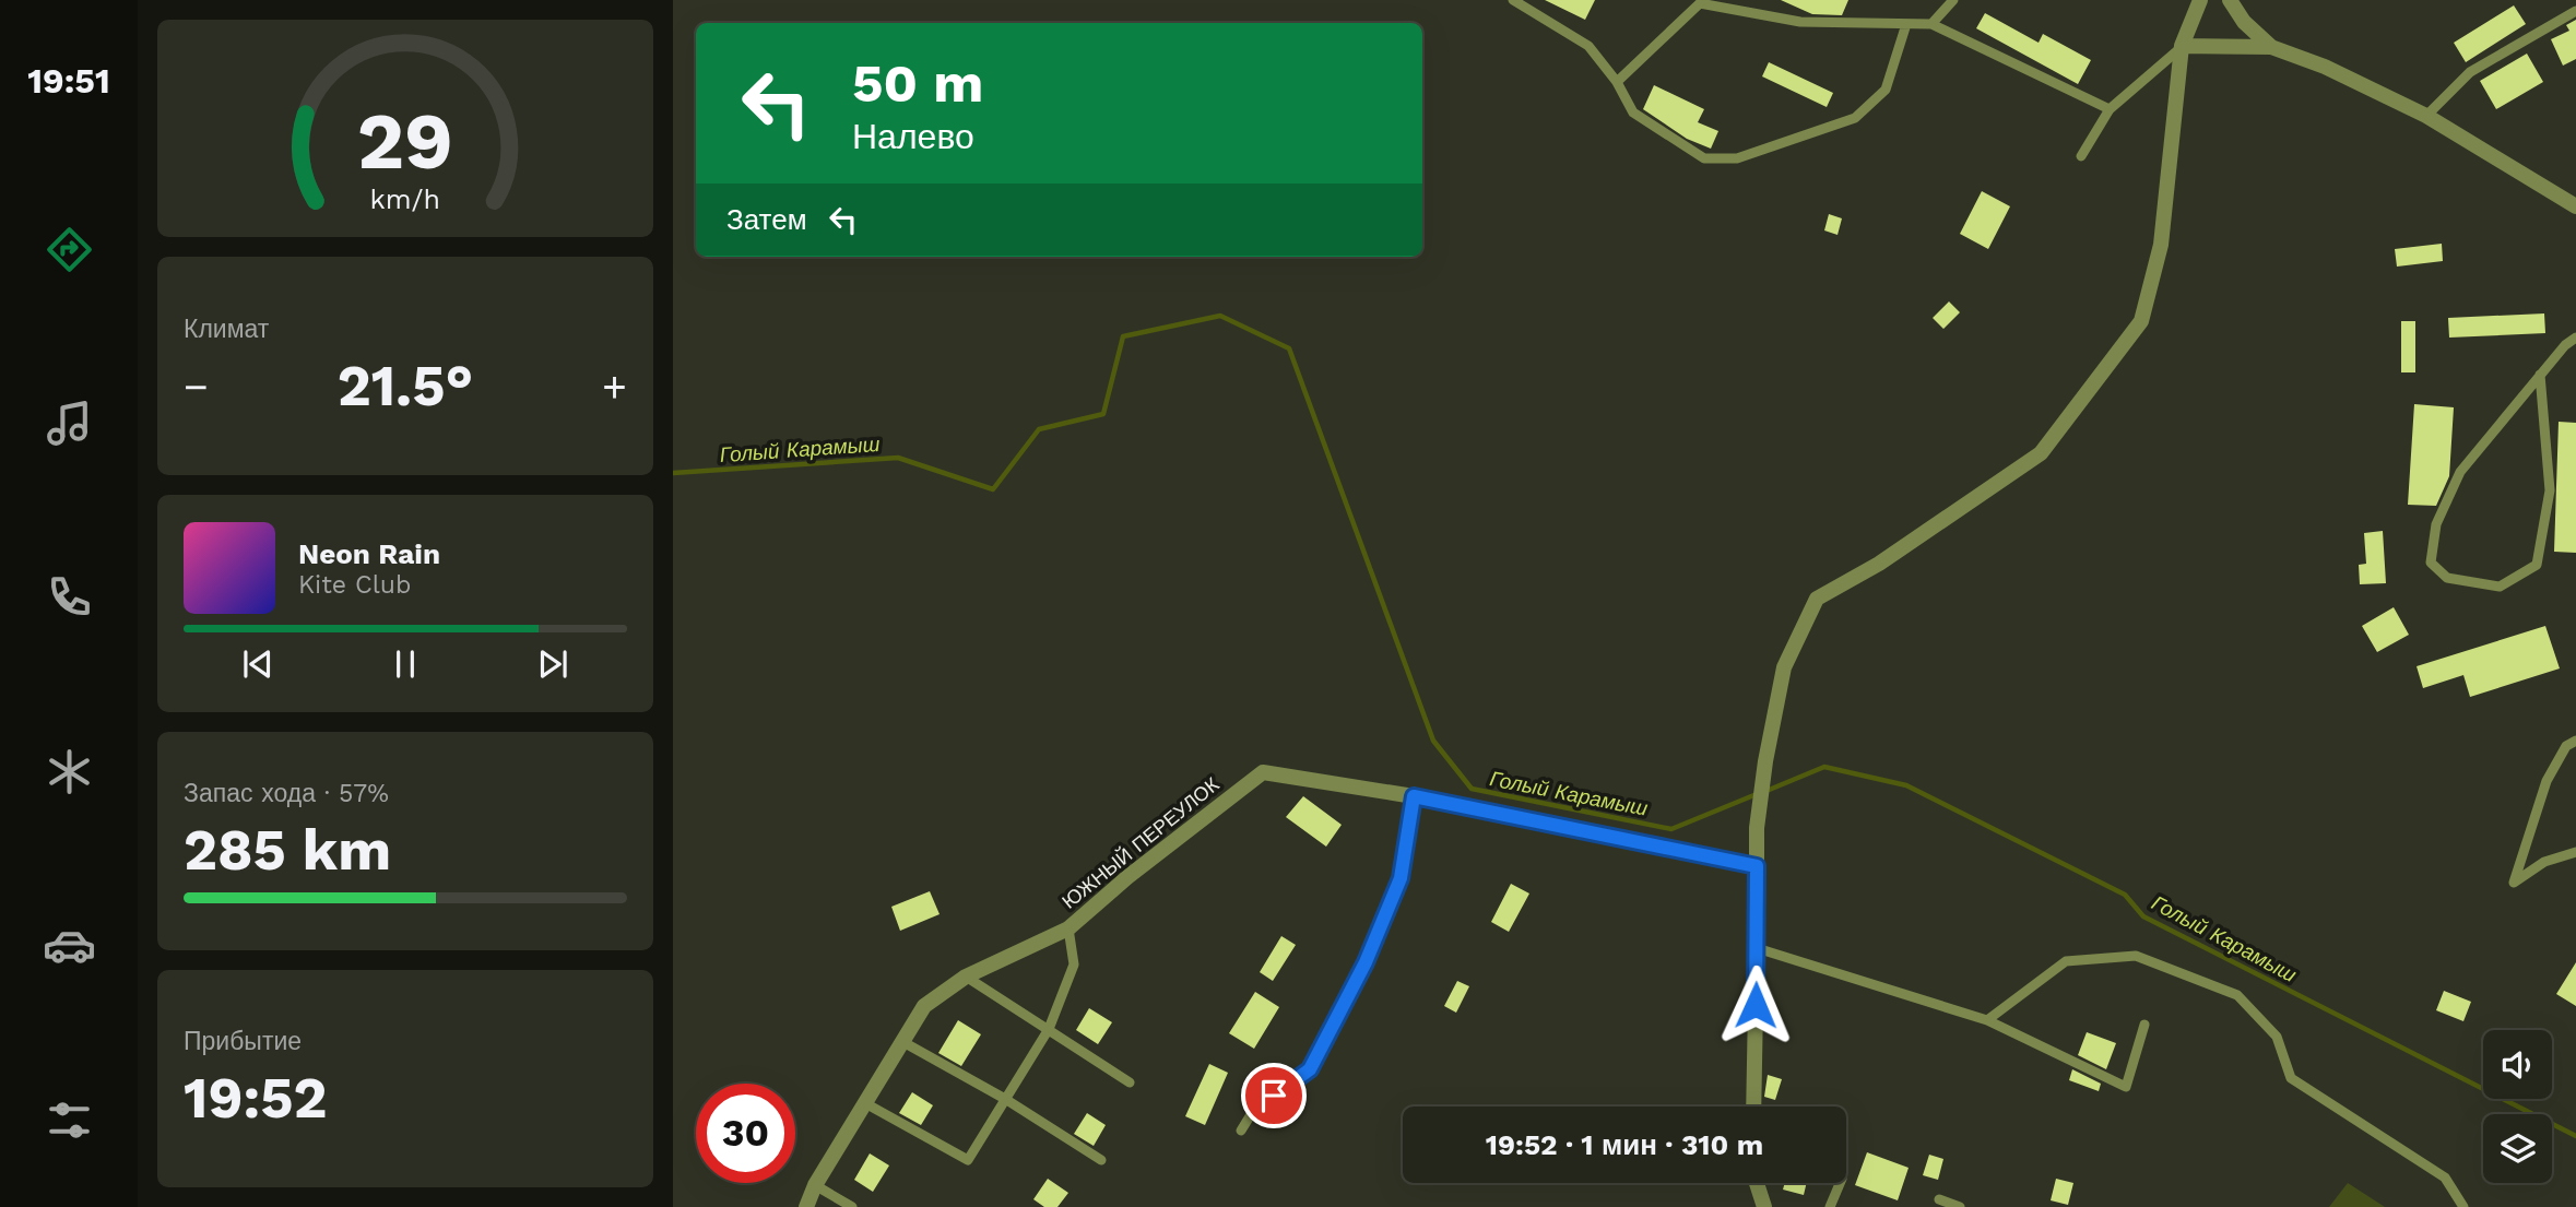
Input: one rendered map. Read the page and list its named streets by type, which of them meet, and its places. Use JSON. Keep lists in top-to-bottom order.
{
  "streets": {
    "street": ["ЮЖНЫЙ ПЕРЕУЛОК"]
  },
  "water": ["Голый Карамыш"],
  "page": {
    "tabs": "19:51",
    "turn": ["50 m", "Налево"],
    "then": "Затем",
    "tile": [
      "Климат",
      ["Запас хода · 57%", "285 km"],
      ["Прибытие", "19:52"]
    ],
    "heat": ["−", "21.5°", "+"],
    "song": ["Neon Rain", "Kite Club"],
    "limit": "30",
    "trip": "19:52 · 1 мин · 310 m",
    "gauge": ["29", "km/h"]
  }
}
